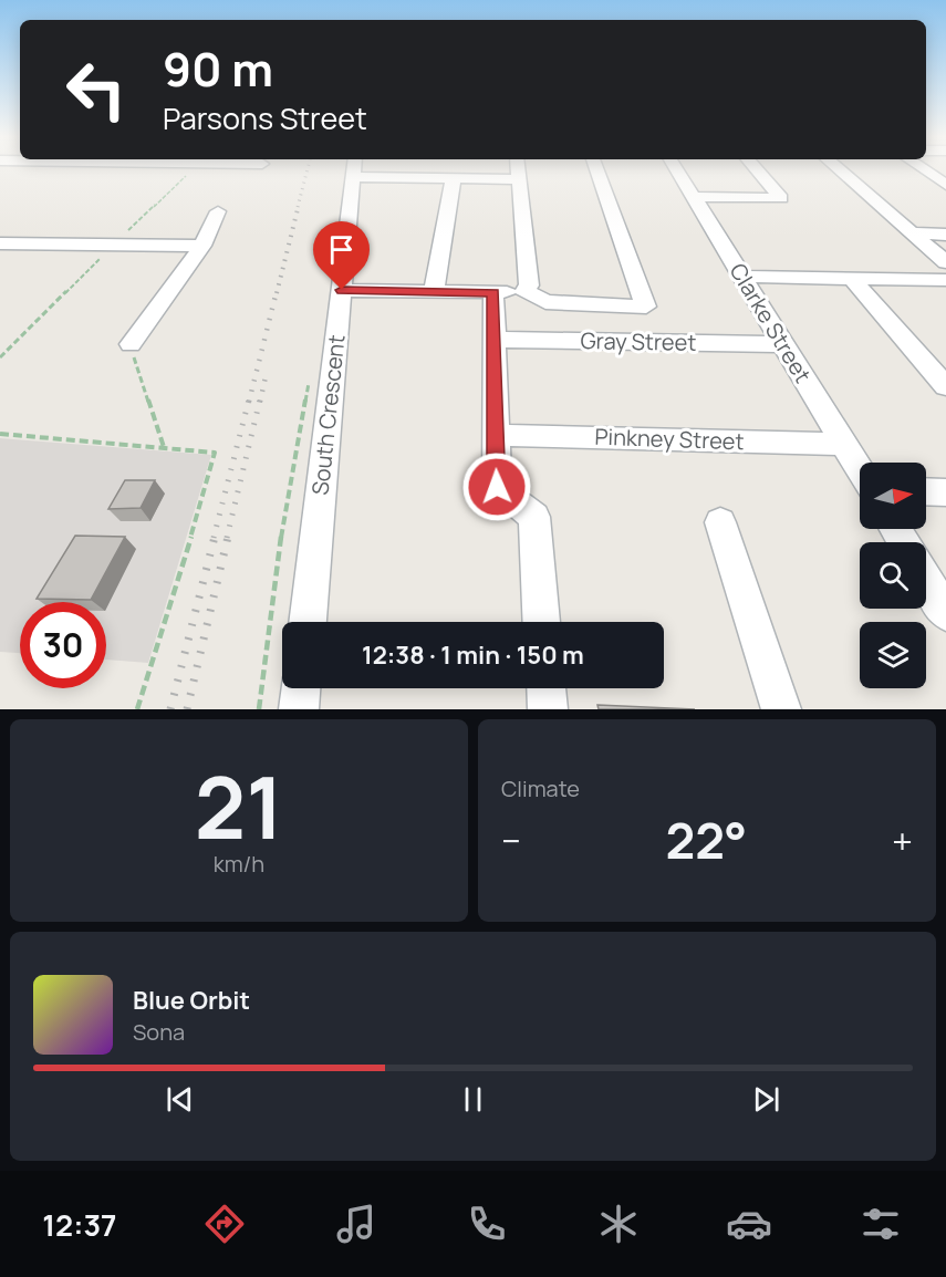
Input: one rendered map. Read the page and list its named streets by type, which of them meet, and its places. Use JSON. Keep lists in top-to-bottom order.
{
  "streets": {
    "street": [
      "Clarke Street",
      "Gray Street",
      "South Crescent",
      "Pinkney Street"
    ]
  },
  "crossings": [
    ["Clarke Street", "Gray Street"],
    ["Clarke Street", "Pinkney Street"]
  ],
  "north": "right",
  "page": {
    "turn": ["90 m", "Parsons Street"],
    "limit": "30",
    "trip": "12:38 · 1 min · 150 m",
    "tile": [
      ["21", "km/h"],
      "Climate"
    ],
    "heat": ["−", "22°", "+"],
    "song": ["Blue Orbit", "Sona"],
    "tabs": "12:37"
  }
}
